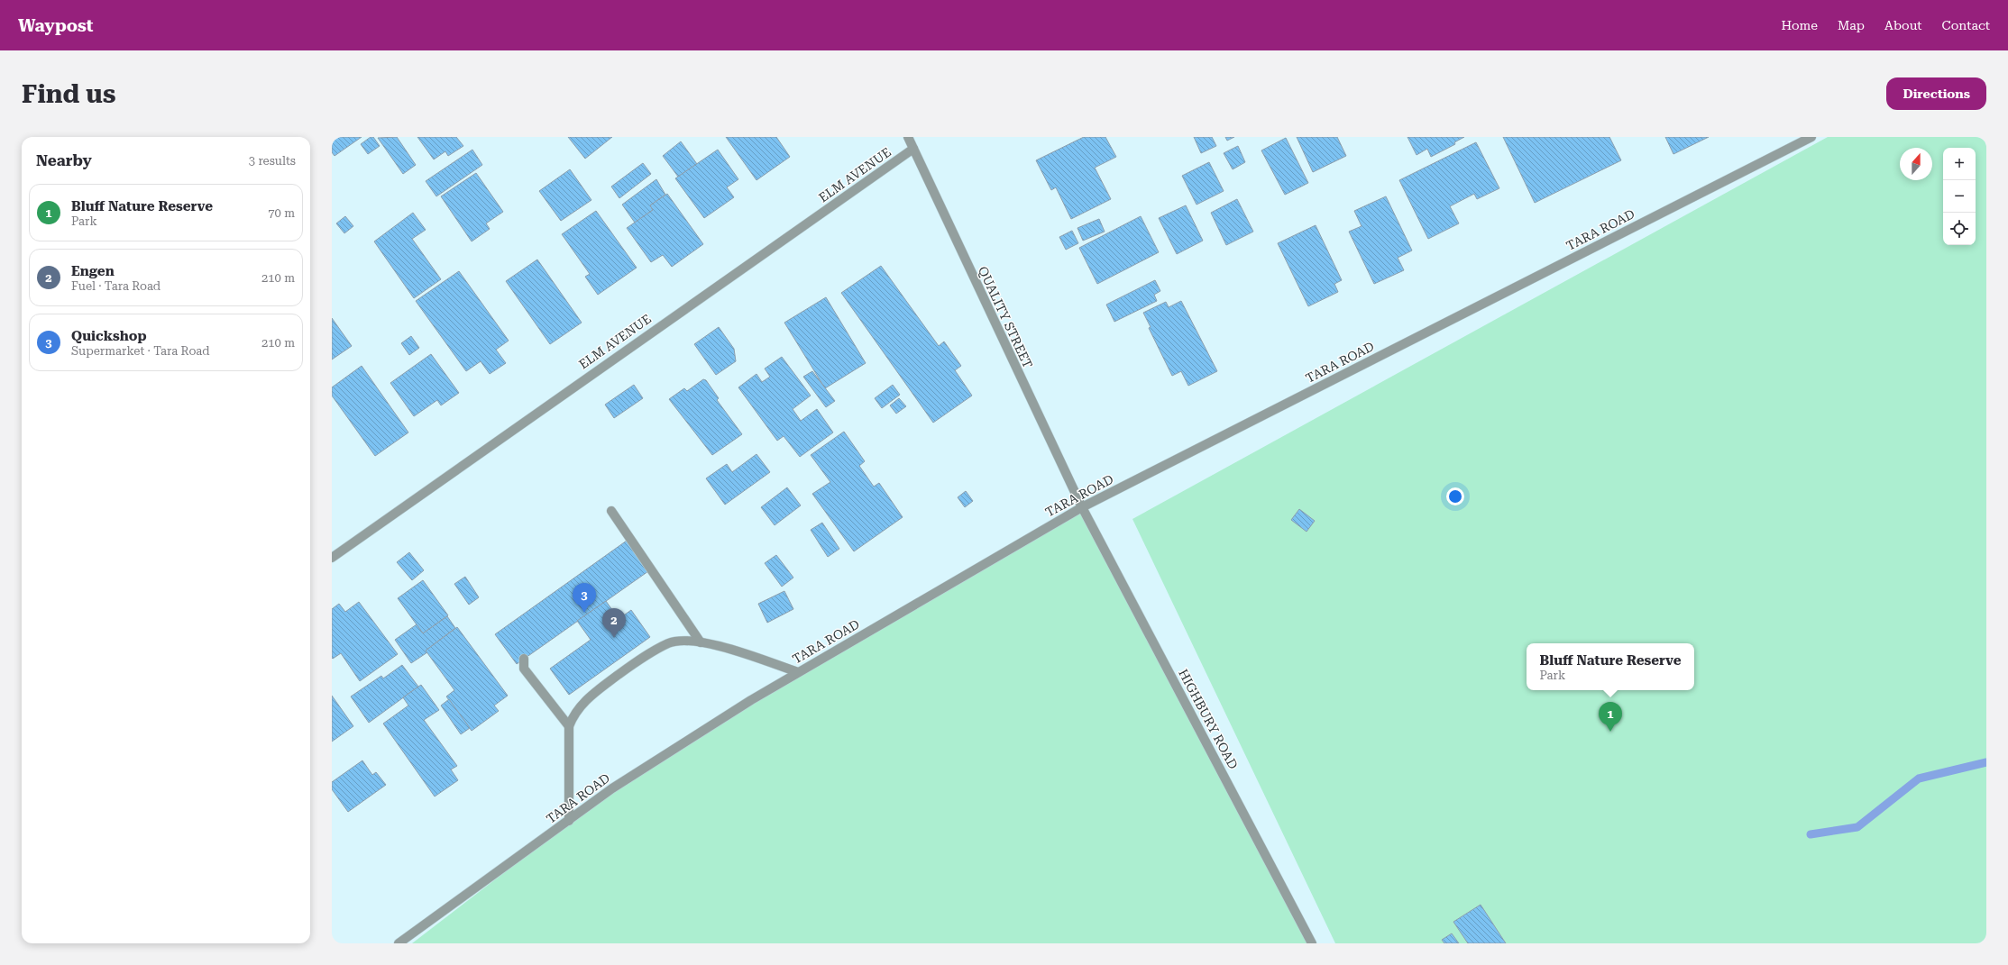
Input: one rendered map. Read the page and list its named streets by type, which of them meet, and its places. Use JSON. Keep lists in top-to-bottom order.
{
  "streets": {
    "street": [
      "ELM AVENUE",
      "TARA ROAD",
      "QUALITY STREET",
      "HIGHBURY ROAD"
    ]
  },
  "crossings": [
    ["ELM AVENUE", "QUALITY STREET"],
    ["TARA ROAD", "QUALITY STREET"],
    ["TARA ROAD", "HIGHBURY ROAD"],
    ["QUALITY STREET", "HIGHBURY ROAD"]
  ],
  "north": "top",
  "page": {
    "header": "Waypost",
    "nav": [
      "Home",
      "Map",
      "About",
      "Contact"
    ],
    "buttons": "Directions",
    "title": "Find us",
    "heading": ["Nearby", "3 results"],
    "map_buttons": ["+", "−"],
    "list": [
      {
        "mark": "1",
        "name": "Bluff Nature Reserve",
        "note": "Park",
        "value": "70 m"
      },
      {
        "mark": "2",
        "name": "Engen",
        "note": "Fuel · Tara Road",
        "value": "210 m"
      },
      {
        "mark": "3",
        "name": "Quickshop",
        "note": "Supermarket · Tara Road",
        "value": "210 m"
      }
    ],
    "pins": ["3", "2", "1"],
    "popup": ["Bluff Nature Reserve", "Park"]
  }
}
